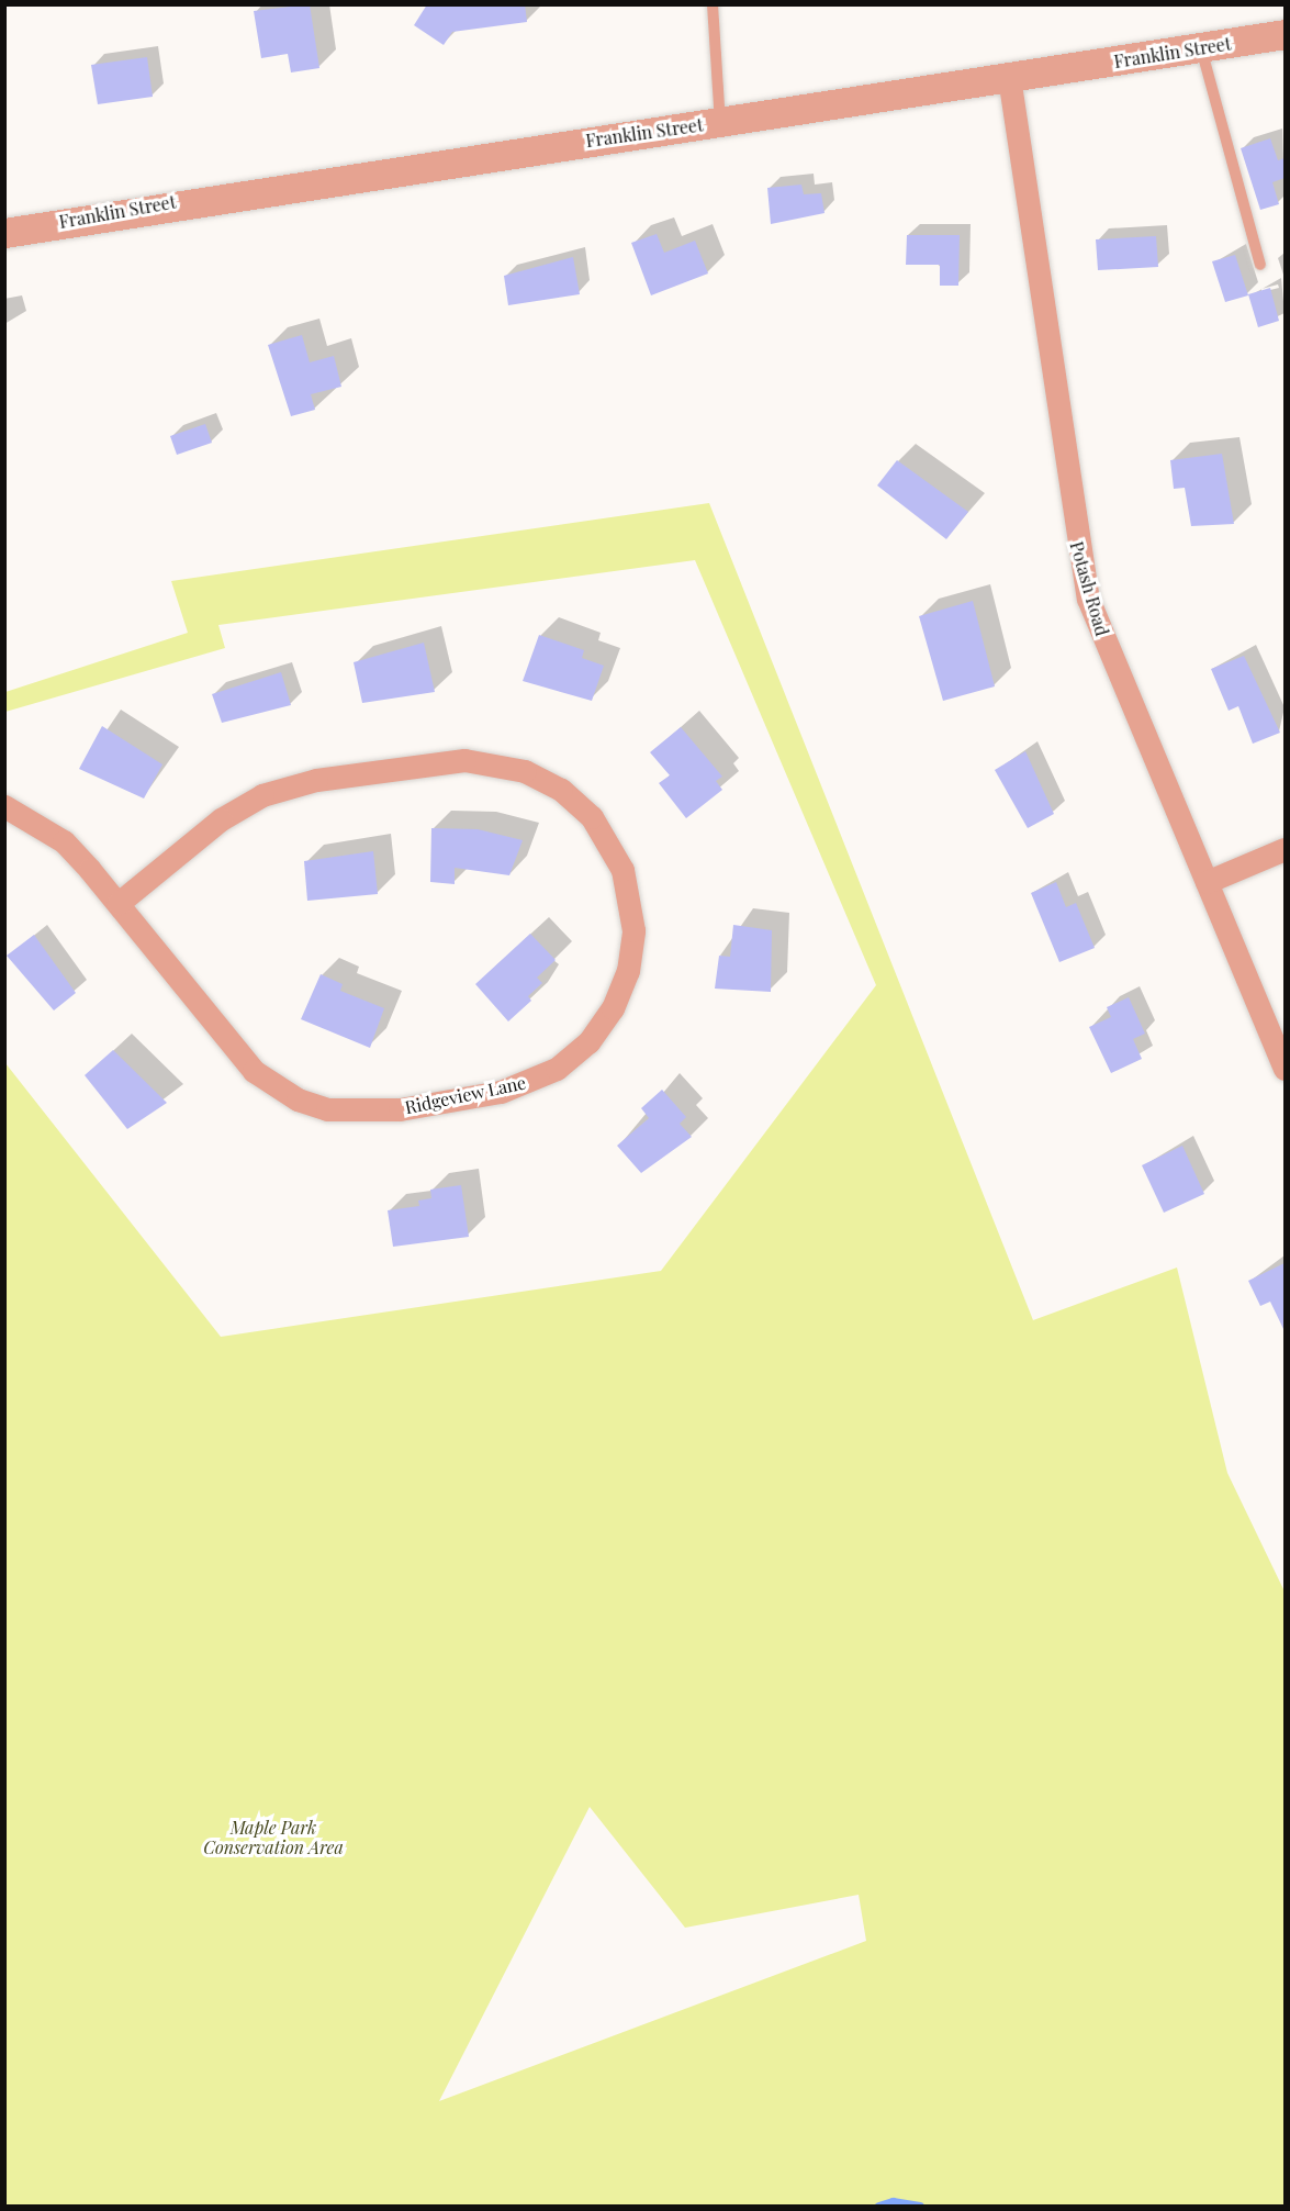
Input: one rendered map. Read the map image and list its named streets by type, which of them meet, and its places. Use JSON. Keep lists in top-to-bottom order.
{
  "streets": {
    "street": ["Franklin Street", "Potash Road", "Ridgeview Lane"]
  },
  "crossings": [
    ["Franklin Street", "Potash Road"]
  ],
  "parks": ["Maple Park Conservation Area"]
}
